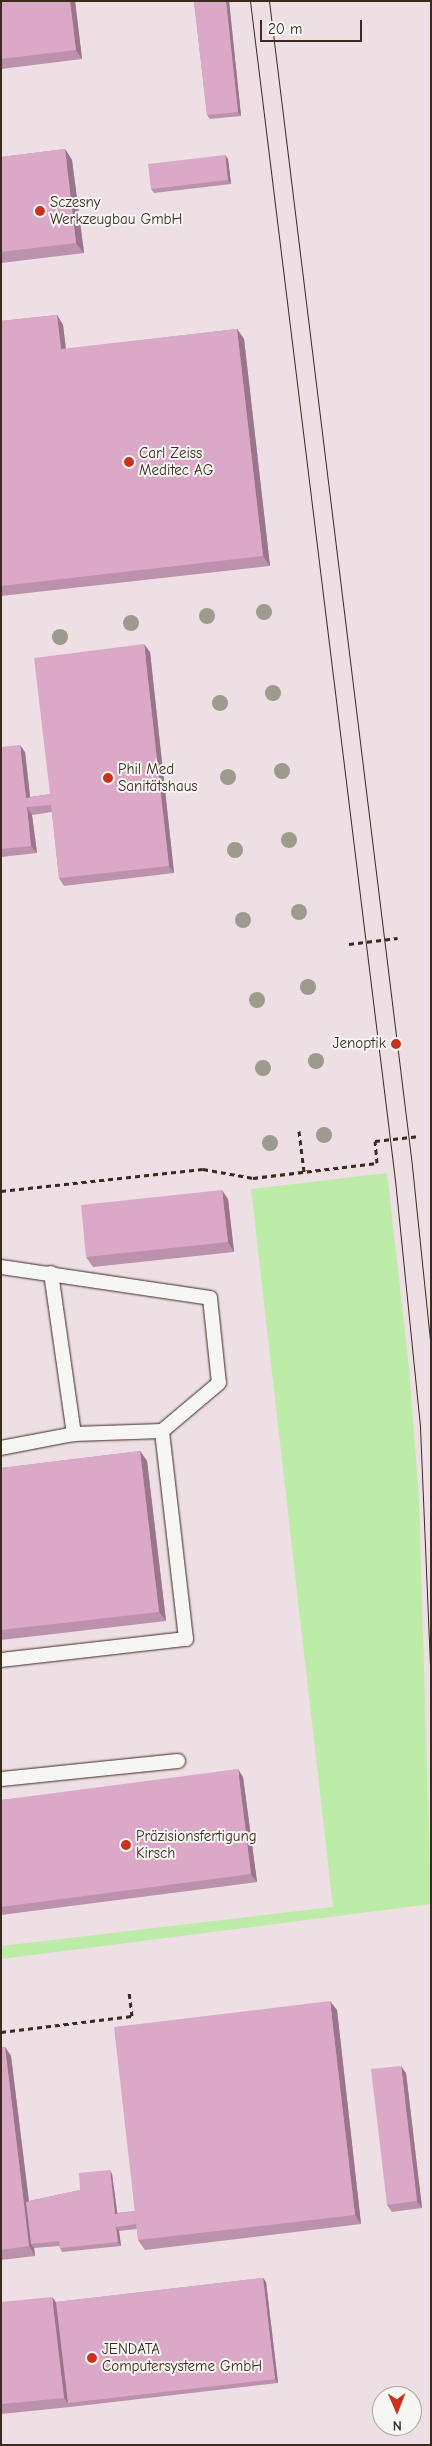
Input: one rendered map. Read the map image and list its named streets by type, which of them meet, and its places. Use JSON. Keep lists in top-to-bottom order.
{
  "places": [
    "Sczesny Werkzeugbau GmbH",
    "Carl Zeiss Meditec AG",
    "Phil Med Sanitätshaus",
    "Jenoptik",
    "Präzisionsfertigung Kirsch",
    "JENDATA Computersysteme GmbH"
  ],
  "scale_bar": "20 m",
  "north": "bottom"
}
